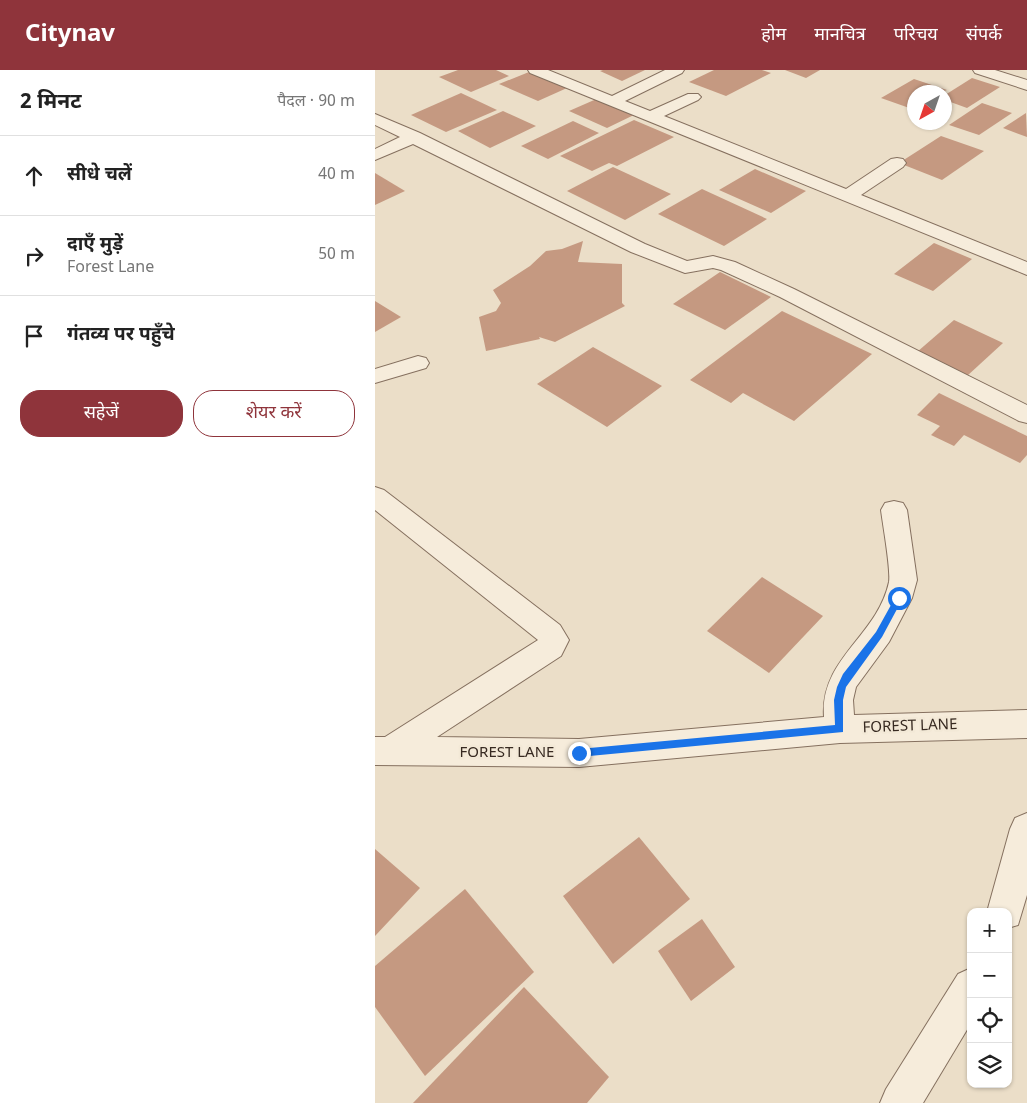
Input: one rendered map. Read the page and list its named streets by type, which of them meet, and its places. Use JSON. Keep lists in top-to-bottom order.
{
  "streets": {
    "street": ["FOREST LANE"]
  },
  "north": "bottom left",
  "page": {
    "header": "Citynav",
    "nav": [
      "होम",
      "मानचित्र",
      "परिचय",
      "संपर्क"
    ],
    "heading": ["2 मिनट", "पैदल · 90 m"],
    "list": [
      ["सीधे चलें", "40 m"],
      ["दाएँ मुड़ें", "Forest Lane", "50 m"],
      "गंतव्य पर पहुँचे"
    ],
    "buttons": ["सहेजें", "शेयर करें"],
    "map_buttons": ["+", "−"]
  }
}
